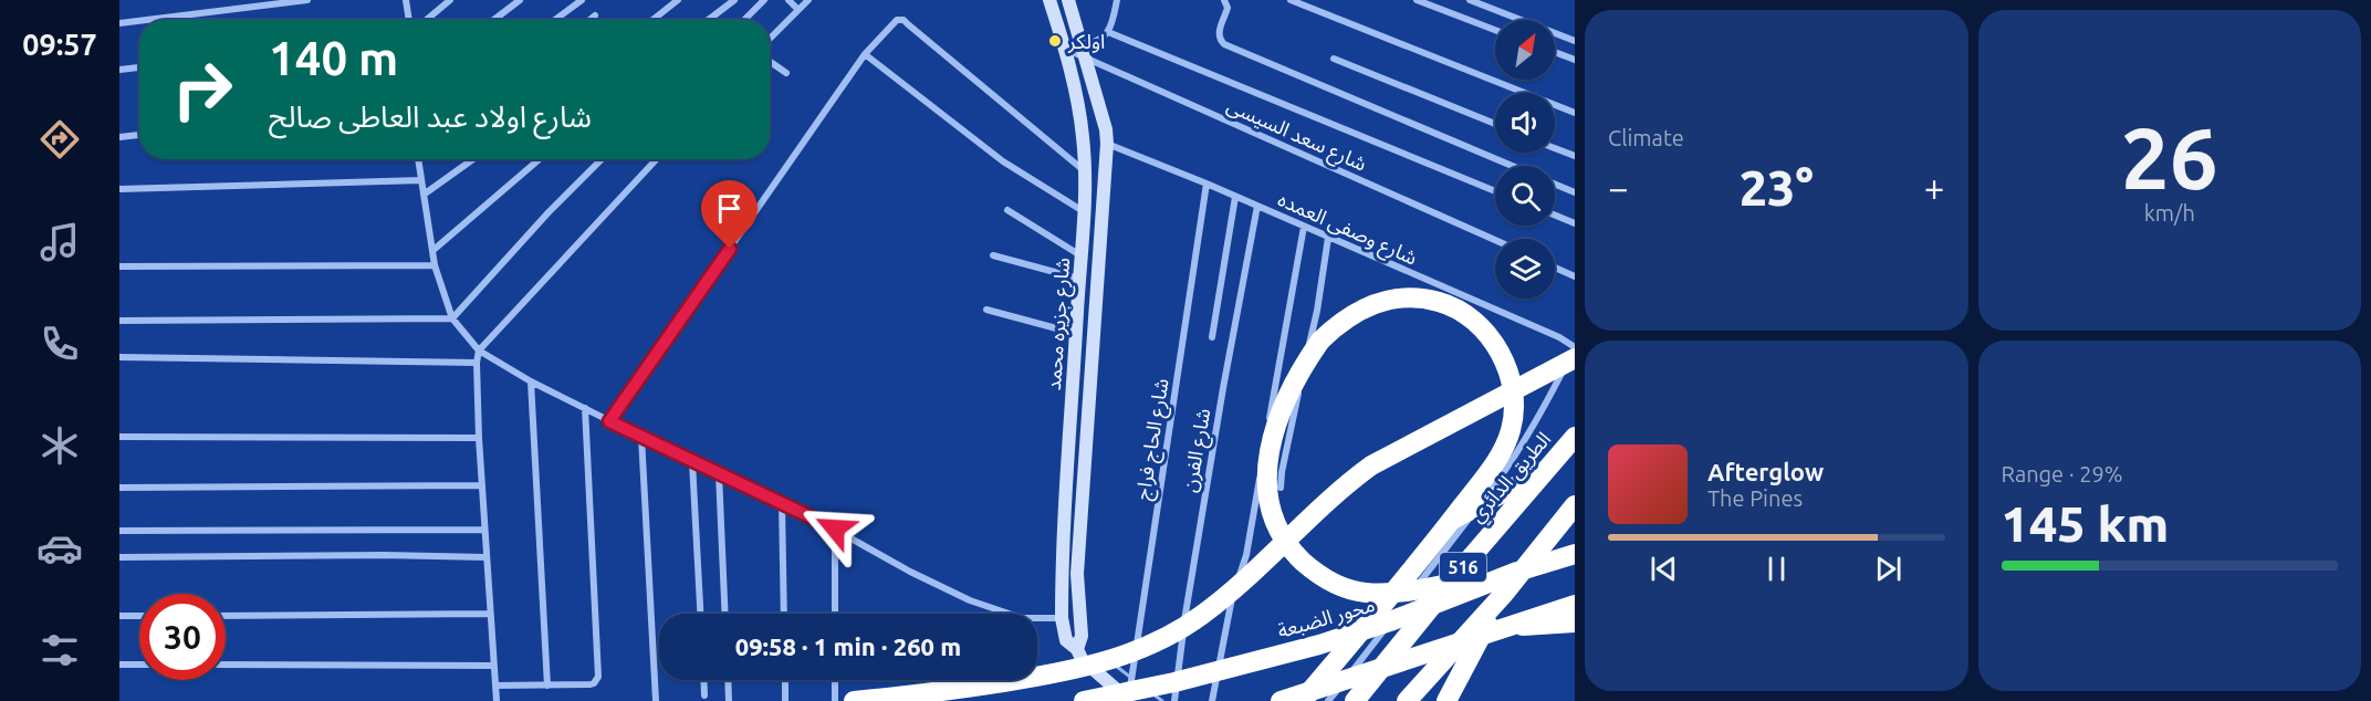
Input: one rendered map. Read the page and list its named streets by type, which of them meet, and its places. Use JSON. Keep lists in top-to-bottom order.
{
  "streets": {
    "highway": ["الطريق الدائري", "516", "محور الضبعة"],
    "main road": ["شارع جزيره محمد"],
    "street": [
      "شارع سعد السيسى",
      "شارع وصفى العمده",
      "شارع الحاج فراج",
      "شارع الفرن"
    ]
  },
  "crossings": [
    ["شارع سعد السيسى", "شارع جزيره محمد"],
    ["شارع وصفى العمده", "شارع جزيره محمد"],
    ["شارع وصفى العمده", "شارع الحاج فراج"],
    ["شارع وصفى العمده", "شارع الفرن"],
    ["شارع جزيره محمد", "شارع الحاج فراج"]
  ],
  "places": ["اولكر"],
  "north": "top right",
  "page": {
    "tabs": "09:57",
    "tile": [
      "Climate",
      ["26", "km/h"],
      ["Range · 29%", "145 km"]
    ],
    "turn": ["140 m", "شارع اولاد عبد العاطى صالح"],
    "heat": ["−", "23°", "+"],
    "song": ["Afterglow", "The Pines"],
    "limit": "30",
    "trip": "09:58 · 1 min · 260 m"
  }
}
